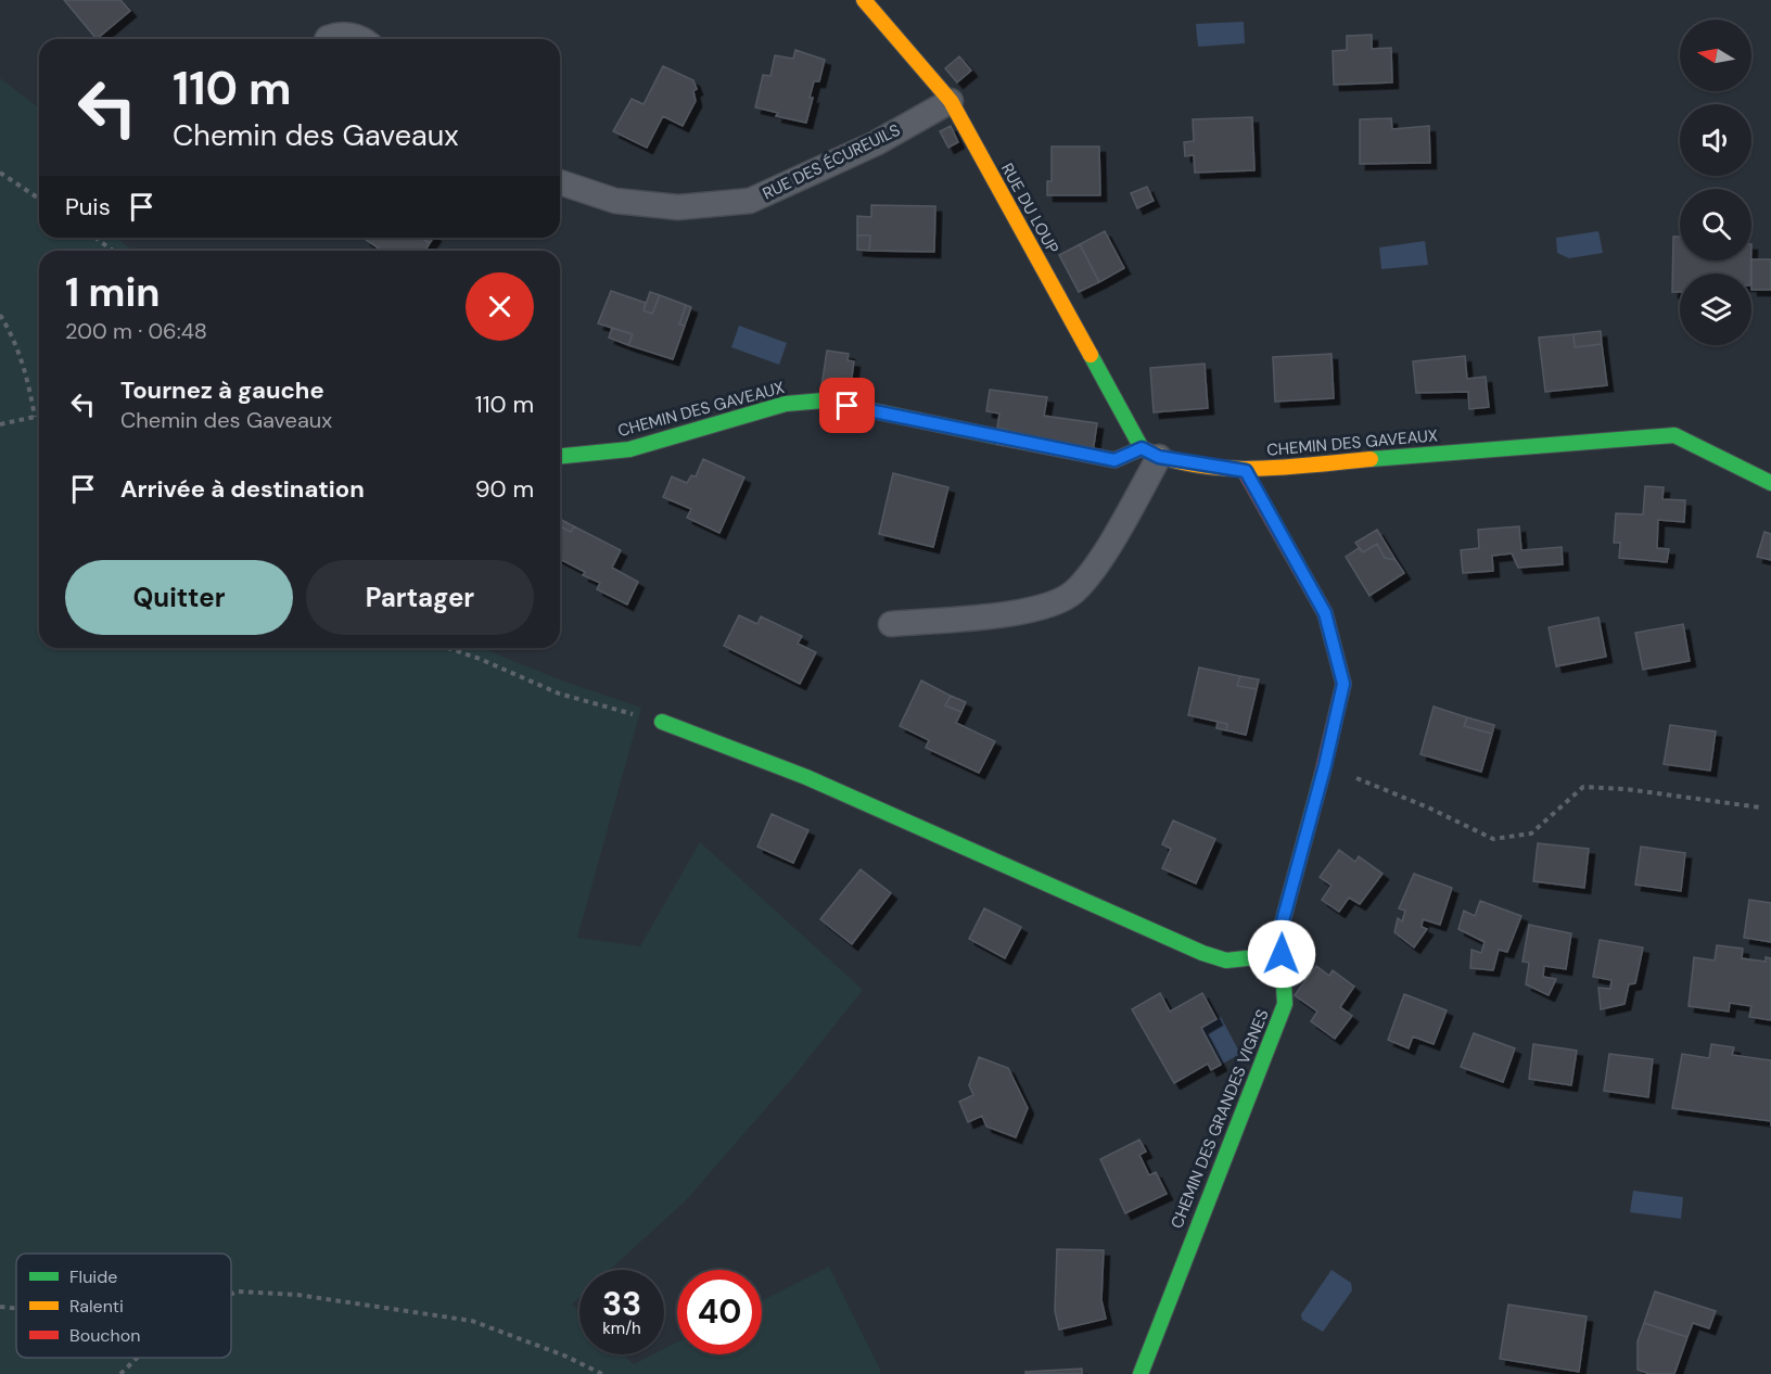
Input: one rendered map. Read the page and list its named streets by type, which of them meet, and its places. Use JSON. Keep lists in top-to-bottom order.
{
  "streets": {
    "street": [
      "RUE DES ÉCUREUILS",
      "RUE DU LOUP",
      "CHEMIN DES GAVEAUX",
      "CHEMIN DES GRANDES VIGNES"
    ]
  },
  "crossings": [
    ["RUE DES ÉCUREUILS", "RUE DU LOUP"],
    ["RUE DU LOUP", "CHEMIN DES GAVEAUX"],
    ["CHEMIN DES GAVEAUX", "CHEMIN DES GRANDES VIGNES"]
  ],
  "legend": ["Fluide", "Ralenti", "Bouchon"],
  "north": "left",
  "page": {
    "turn": ["110 m", "Chemin des Gaveaux"],
    "then": "Puis",
    "heading": ["1 min", "200 m · 06:48"],
    "list": [
      {
        "name": "Tournez à gauche",
        "note": "Chemin des Gaveaux",
        "value": "110 m"
      },
      {
        "name": "Arrivée à destination",
        "value": "90 m"
      }
    ],
    "buttons": ["Quitter", "Partager"],
    "speed": "33 km/h",
    "limit": "40"
  }
}
